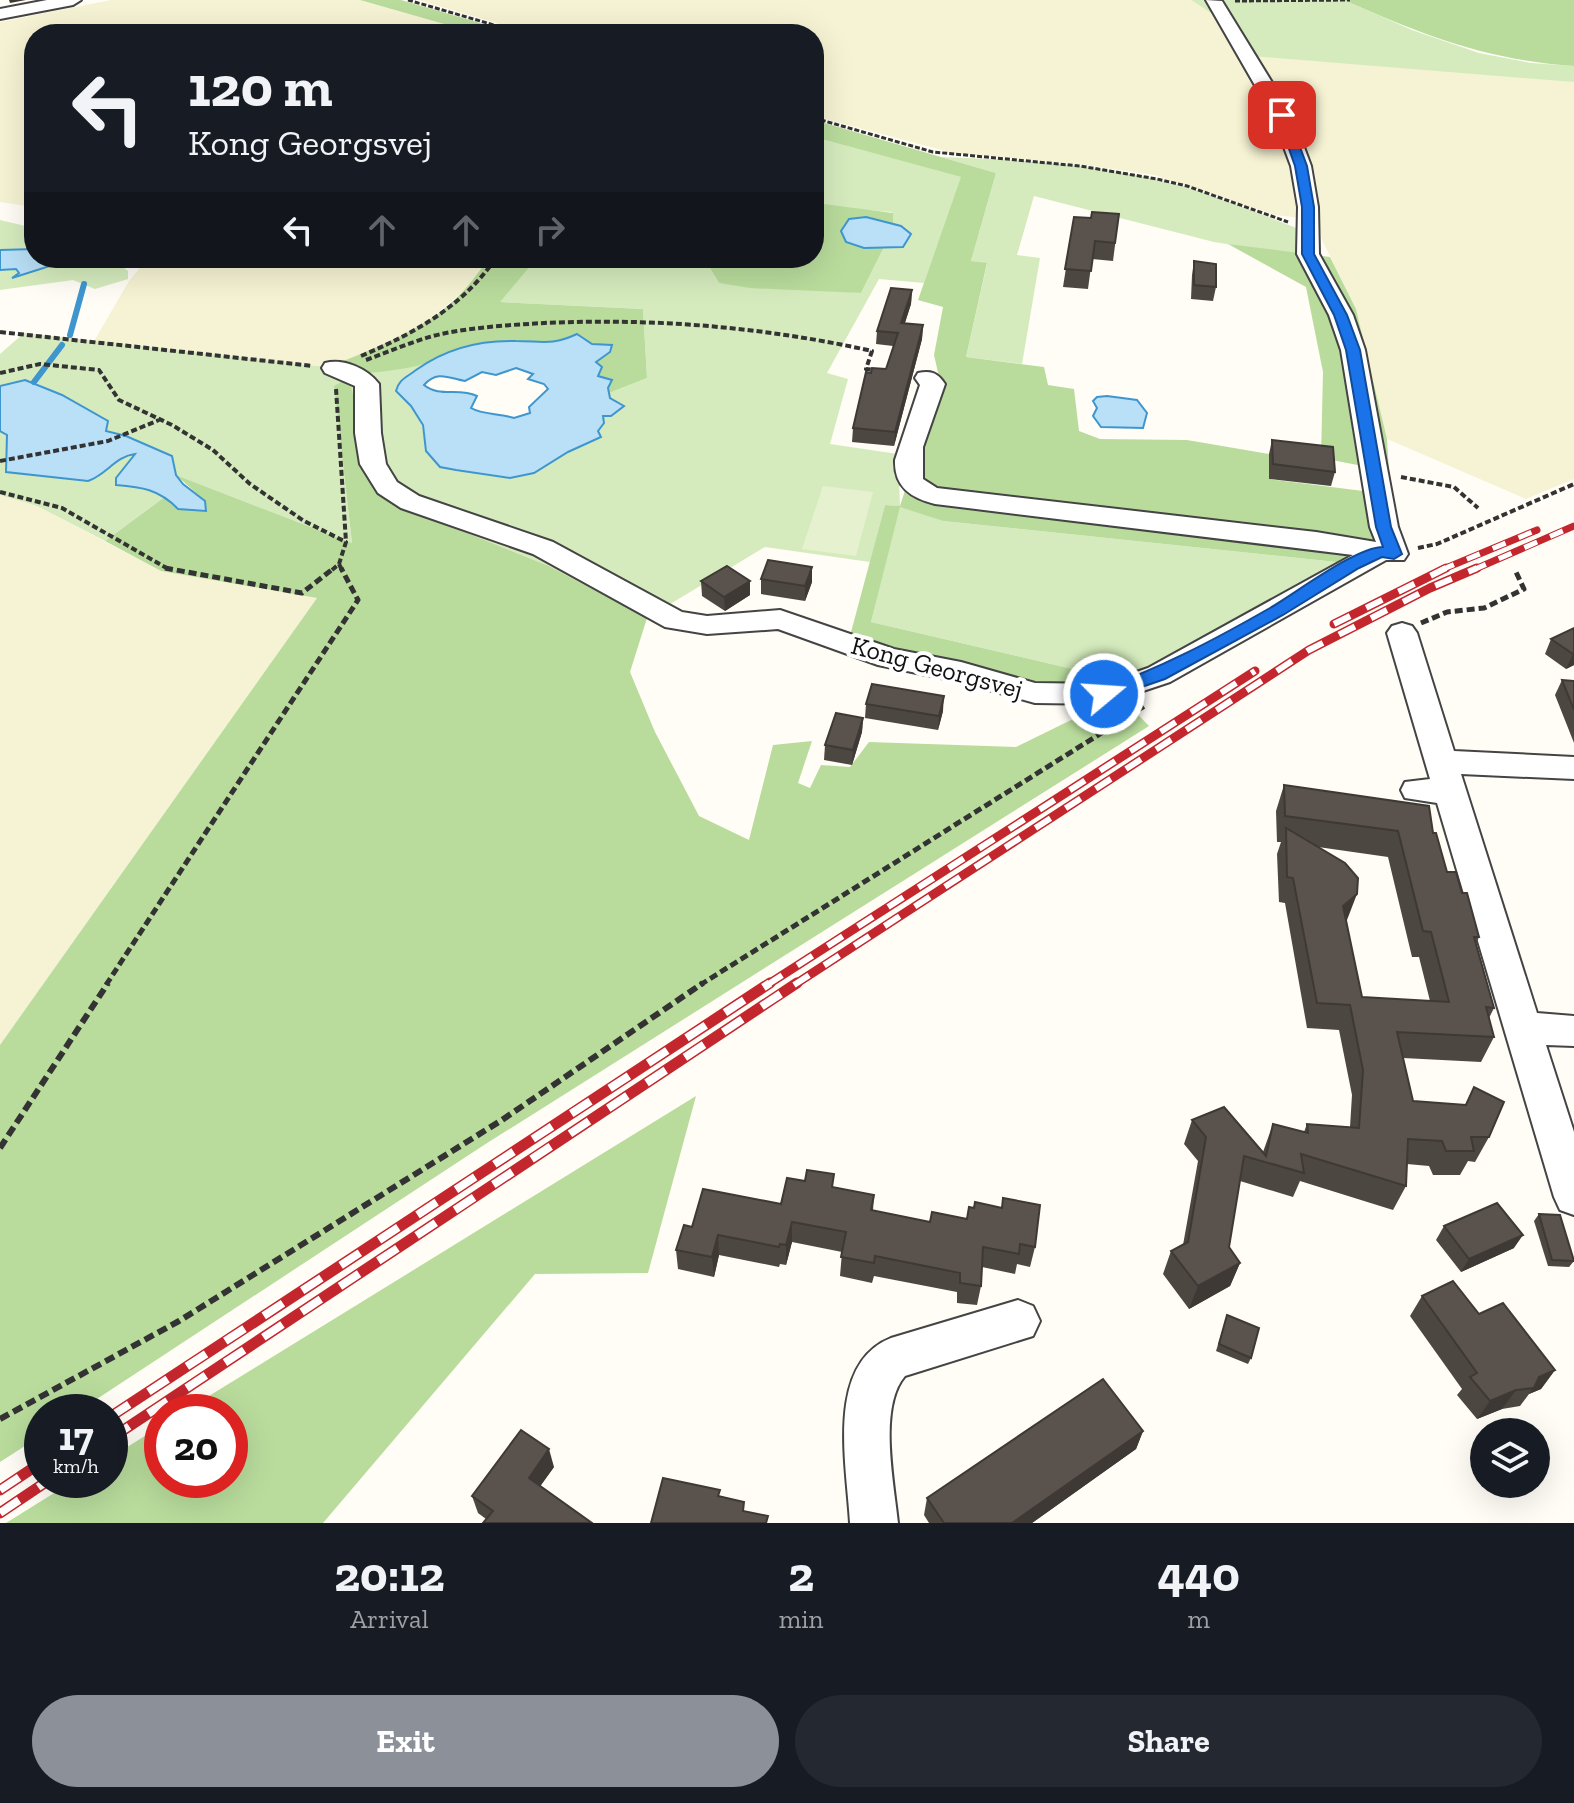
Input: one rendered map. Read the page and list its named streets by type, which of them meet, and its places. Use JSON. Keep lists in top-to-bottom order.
{
  "streets": {
    "street": ["Kong Georgsvej"]
  },
  "page": {
    "turn": ["120 m", "Kong Georgsvej"],
    "speed": "17 km/h",
    "limit": "20",
    "eta": [
      "20:12",
      "Arrival",
      "2",
      "min",
      "440",
      "m"
    ],
    "buttons": ["Exit", "Share"]
  }
}
